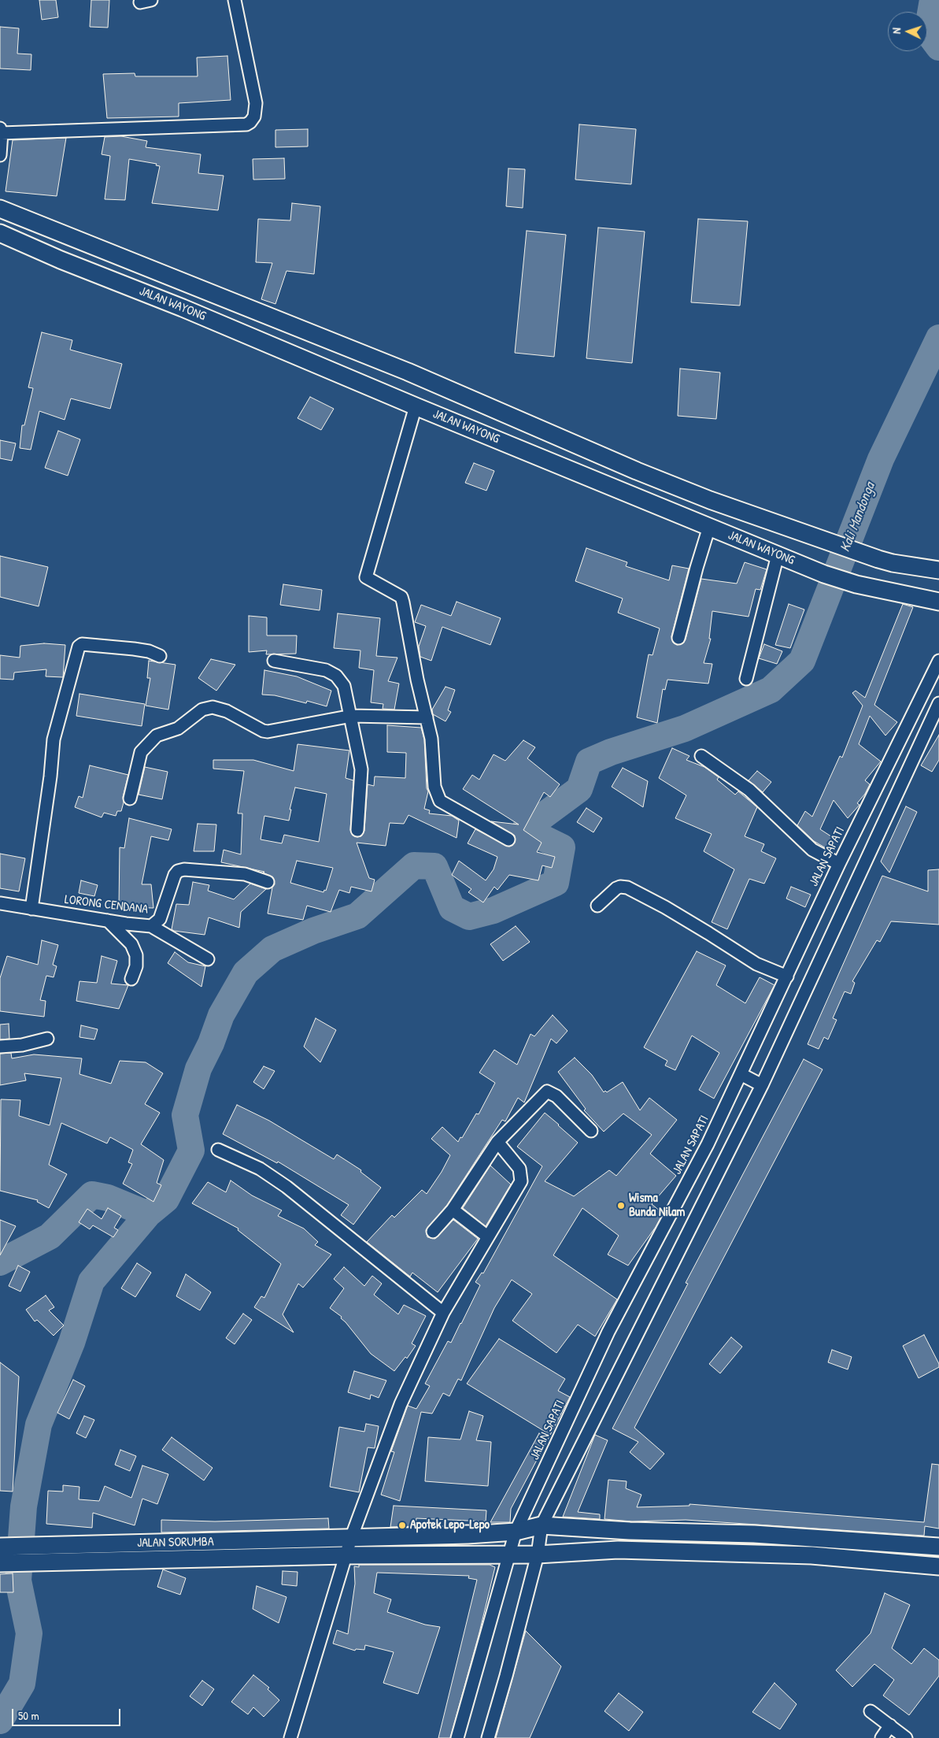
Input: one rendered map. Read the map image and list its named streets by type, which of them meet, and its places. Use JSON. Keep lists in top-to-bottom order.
{
  "streets": {
    "main road": ["JALAN WAYONG", "JALAN SORUMBA"],
    "street": ["JALAN SAPATI", "LORONG CENDANA"]
  },
  "crossings": [
    ["JALAN SAPATI", "JALAN SORUMBA"]
  ],
  "water": ["Kali Mandonga"],
  "places": ["Wisma Bunda Nilam", "Apotek Lepo-Lepo"],
  "scale_bar": "50 m",
  "north": "left"
}
